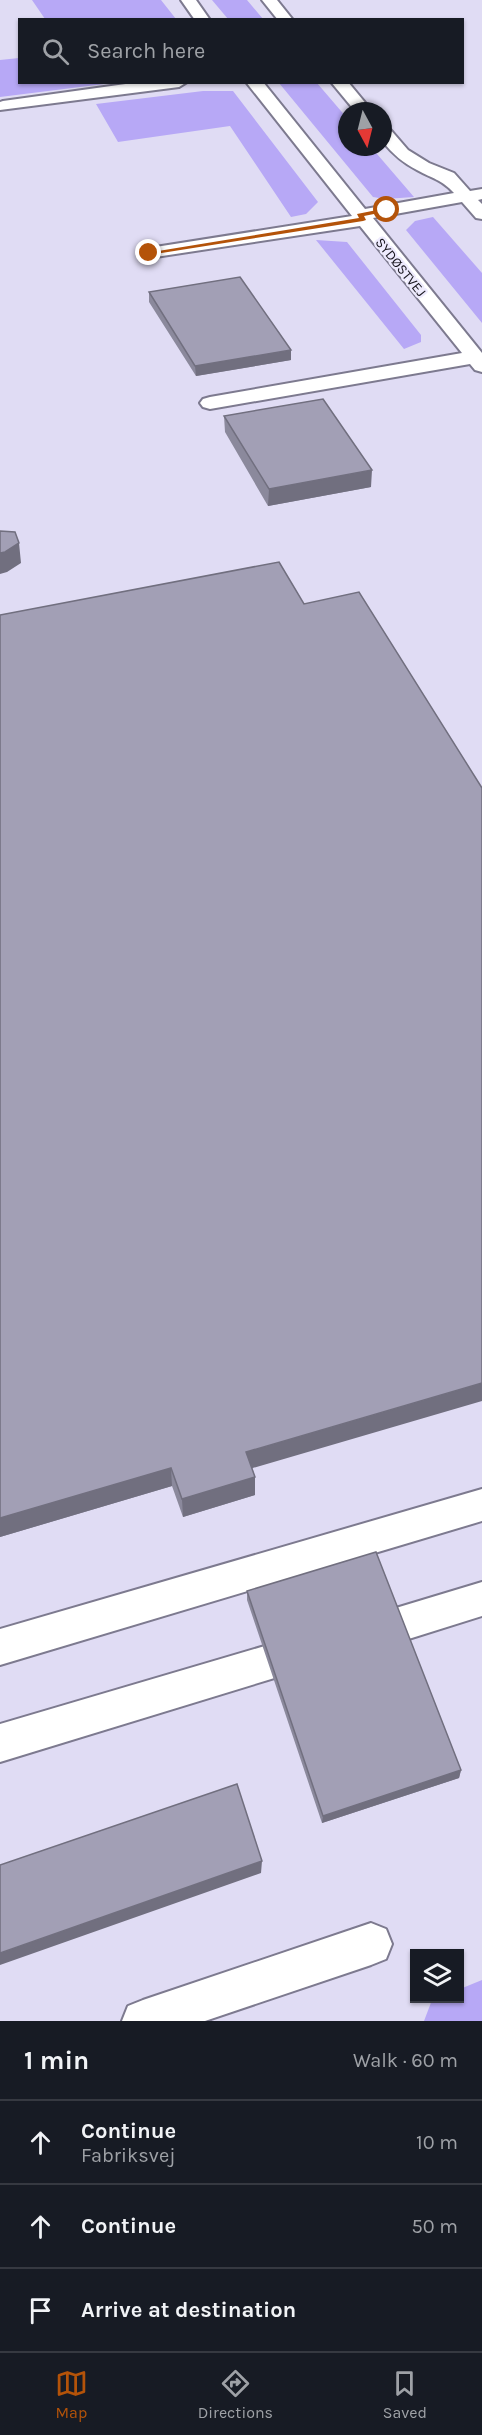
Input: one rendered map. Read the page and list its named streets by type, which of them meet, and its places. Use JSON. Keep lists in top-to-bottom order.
{
  "streets": {
    "lane": ["SYDØSTVEJ"]
  },
  "north": "bottom",
  "page": {
    "search": "Search here",
    "heading": ["1 min", "Walk · 60 m"],
    "list": [
      ["Continue", "Fabriksvej", "10 m"],
      ["Continue", "50 m"],
      "Arrive at destination"
    ],
    "nav": ["Map", "Directions", "Saved"]
  }
}
